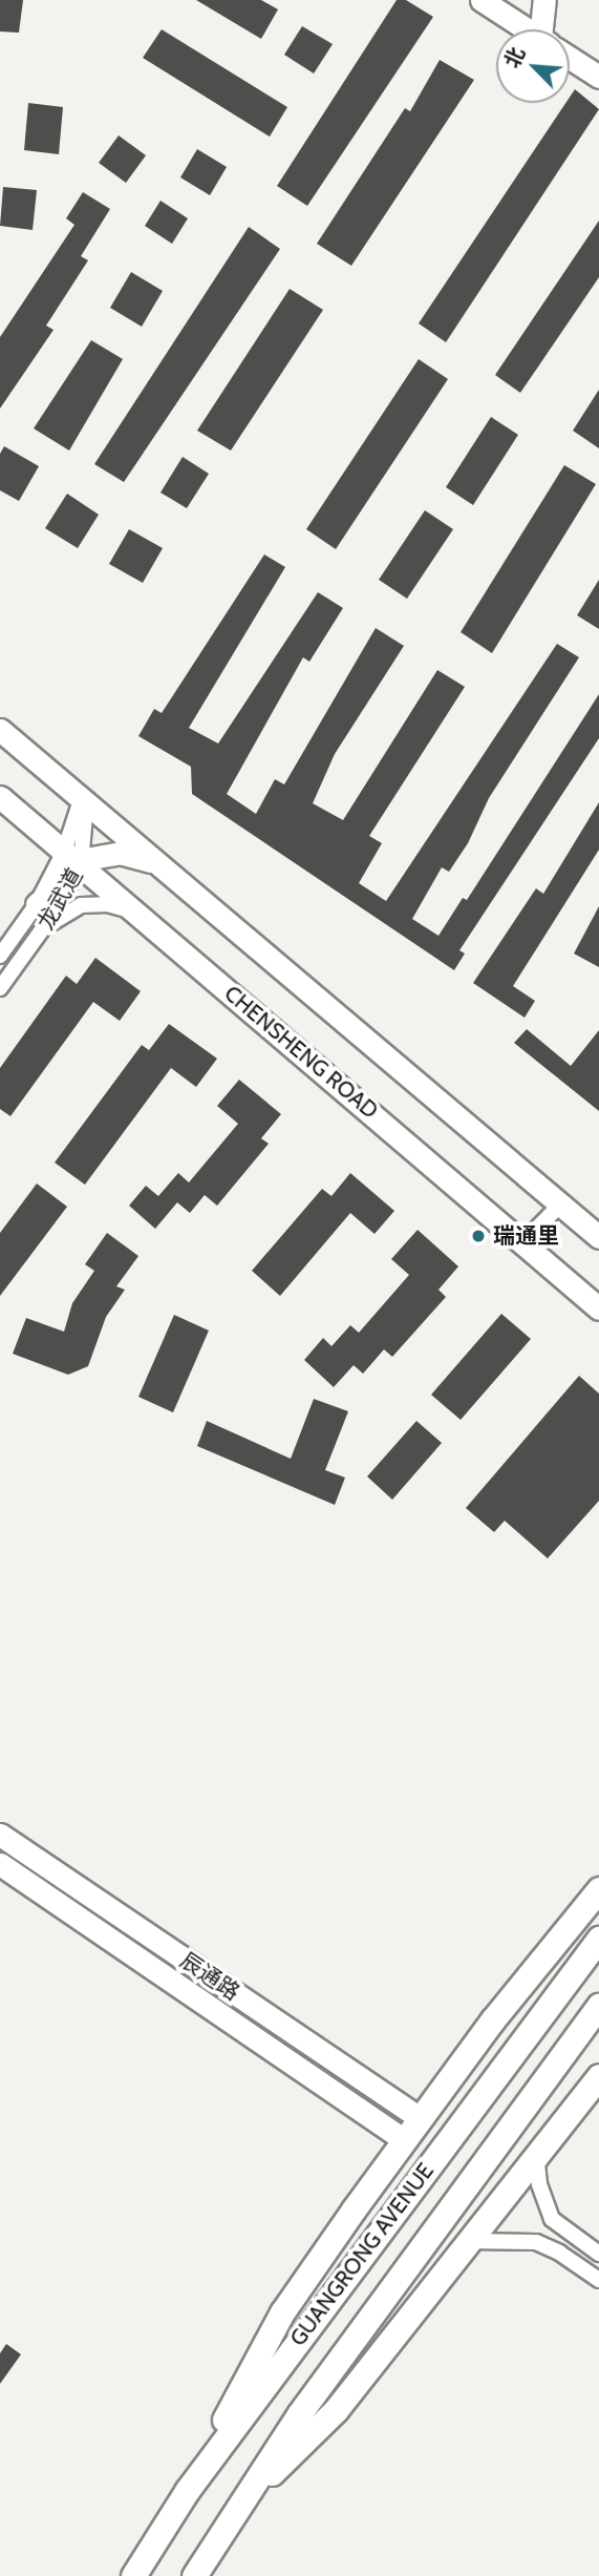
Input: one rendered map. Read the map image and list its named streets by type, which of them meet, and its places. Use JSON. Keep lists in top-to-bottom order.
{
  "streets": {
    "main road": ["CHENSHENG ROAD", "辰通路", "GUANGRONG AVENUE"],
    "street": ["龙武道"]
  },
  "crossings": [
    ["龙武道", "CHENSHENG ROAD"]
  ],
  "places": ["瑞通里"],
  "north": "top left"
}
